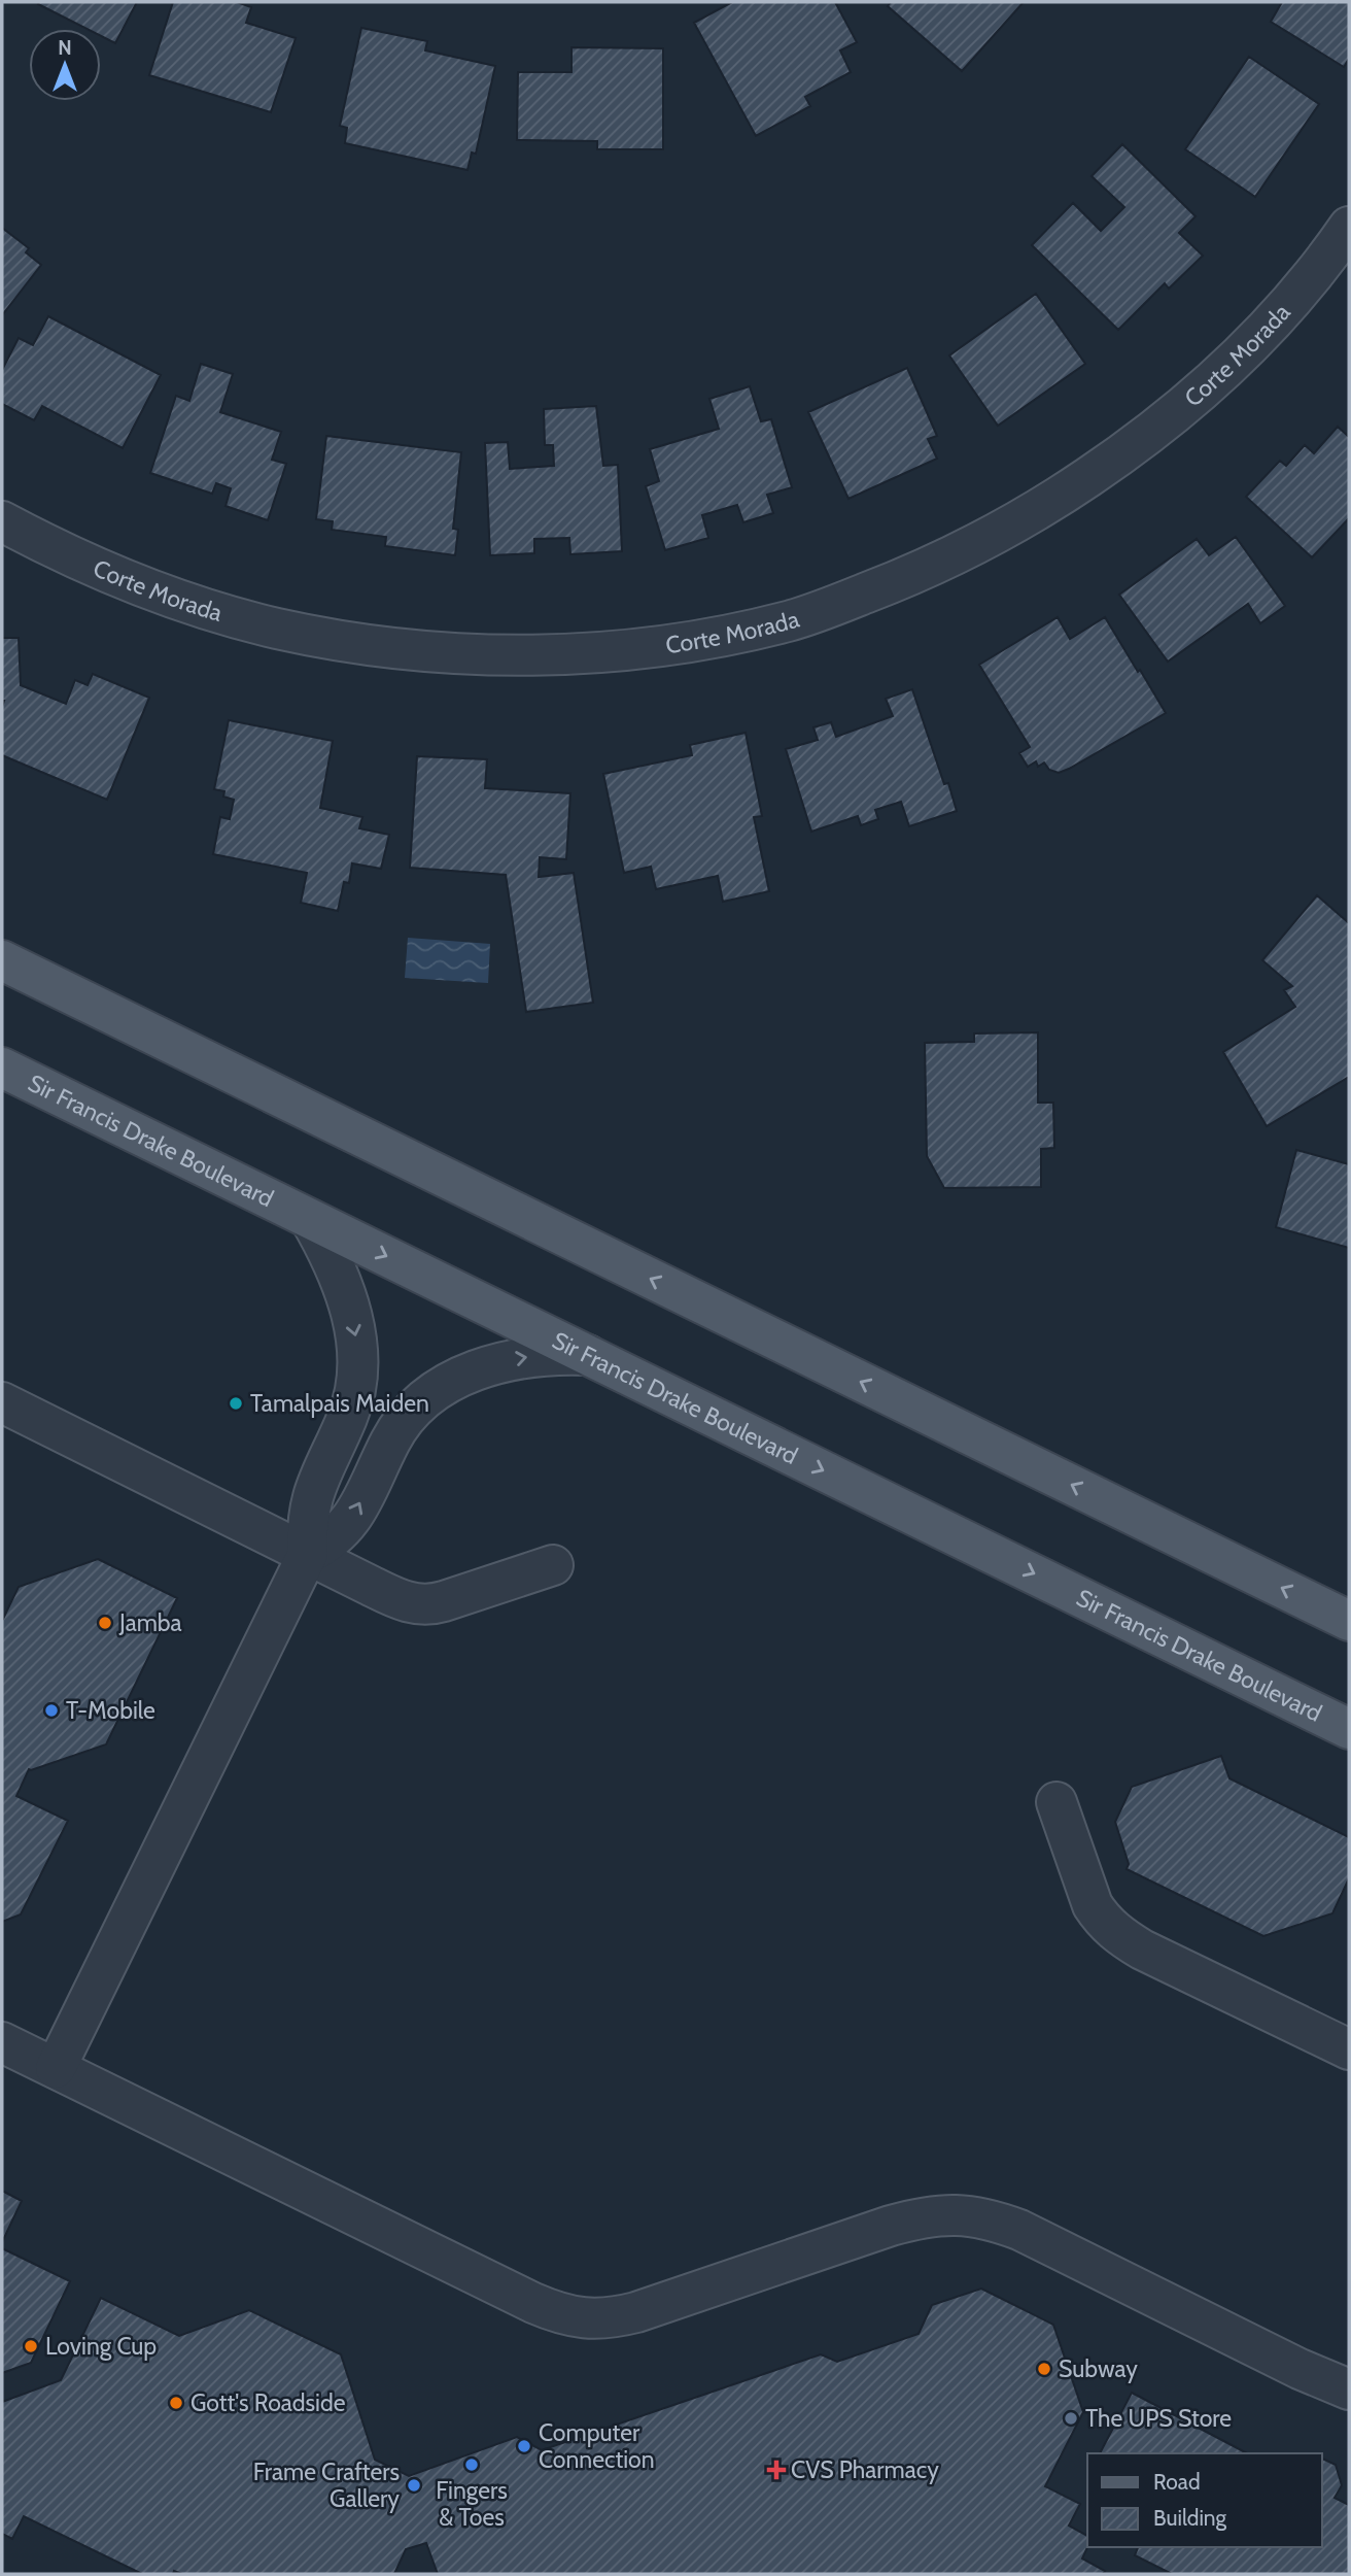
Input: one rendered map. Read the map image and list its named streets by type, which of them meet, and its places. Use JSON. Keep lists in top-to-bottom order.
{
  "streets": {
    "main road": ["Sir Francis Drake Boulevard"],
    "street": ["Corte Morada"]
  },
  "places": {
    "other": [
      "Tamalpais Maiden",
      "Jamba",
      "T-Mobile",
      "Loving Cup",
      "Subway",
      "Gott's Roadside",
      "The UPS Store",
      "Computer Connection",
      "Fingers & Toes",
      "Frame Crafters Gallery"
    ],
    "health": ["CVS Pharmacy"]
  },
  "legend": ["Road", "Building"],
  "north": "top"
}
